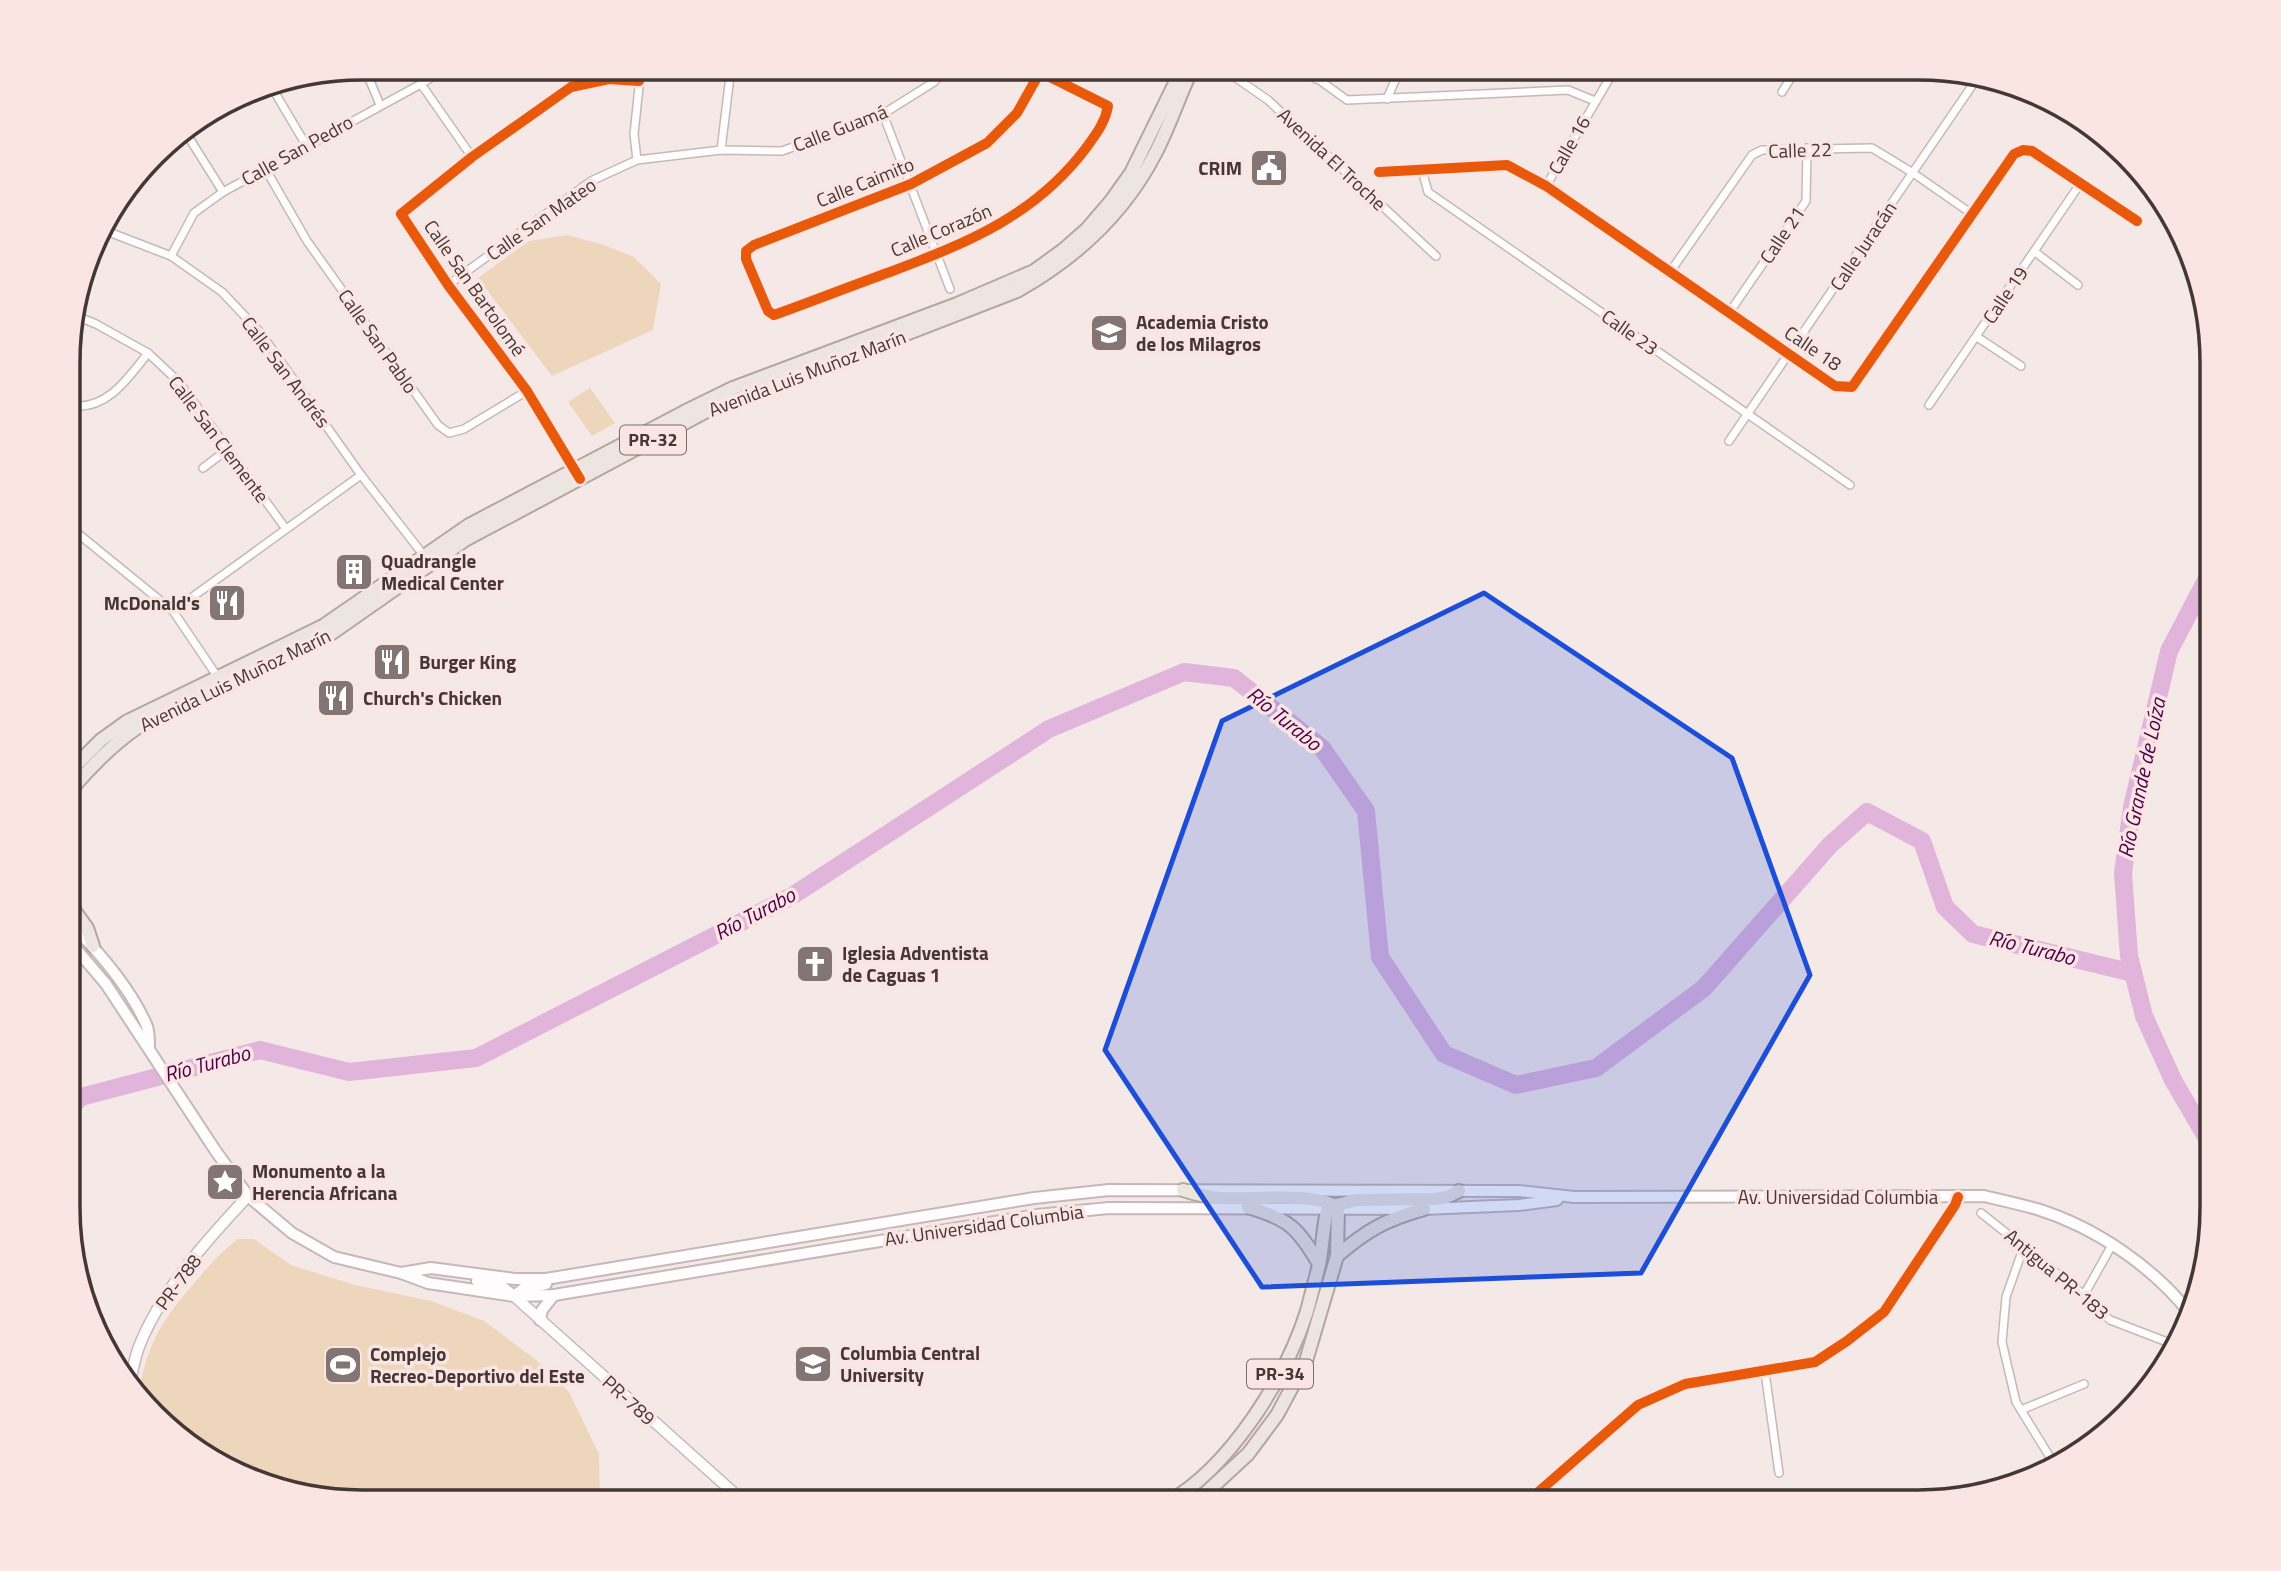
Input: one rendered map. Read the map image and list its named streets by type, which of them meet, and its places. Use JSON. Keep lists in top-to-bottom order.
{
  "streets": {
    "main road": [
      "Avenida Luis Muñoz Marín",
      "PR-32",
      "Av. Universidad Columbia",
      "PR-34"
    ],
    "street": [
      "Calle Guamá",
      "Calle 16",
      "Calle San Pedro",
      "Calle 22",
      "Avenida El Troche",
      "Calle Caimito",
      "Calle San Mateo",
      "Calle Corazón",
      "Calle 21",
      "Calle Juracán",
      "Calle San Bartolomé",
      "Calle 19",
      "Calle 23",
      "Calle San Pablo",
      "Calle 18",
      "Calle San Andrés",
      "Calle San Clemente",
      "Antigua PR-183",
      "PR-788",
      "PR-789"
    ]
  },
  "crossings": [
    ["Calle Guamá", "Calle San Mateo"],
    ["Calle 16", "Calle 18"],
    ["Calle San Pedro", "Calle San Pablo"],
    ["Calle San Pedro", "Calle San Andrés"],
    ["Calle 22", "Calle 21"],
    ["Calle 22", "Calle Juracán"],
    ["Calle 22", "Calle 18"],
    ["Calle Caimito", "Calle Corazón"],
    ["Calle San Mateo", "Calle San Bartolomé"],
    ["Calle 21", "Calle 18"],
    ["Calle Juracán", "Calle 23"],
    ["Calle Juracán", "Calle 18"],
    ["Calle San Bartolomé", "Calle San Pablo"],
    ["Calle San Bartolomé", "Avenida Luis Muñoz Marín"],
    ["Calle 19", "Calle 18"],
    ["Calle 23", "Calle 18"],
    ["Calle San Andrés", "Avenida Luis Muñoz Marín"],
    ["Av. Universidad Columbia", "PR-788"],
    ["Av. Universidad Columbia", "PR-34"],
    ["Av. Universidad Columbia", "PR-789"]
  ],
  "water": ["Río Turabo", "Río Grande de Loíza"],
  "places": {
    "public building": ["CRIM"],
    "school or university": ["Academia Cristo de los Milagros", "Columbia Central University"],
    "building": ["Quadrangle Medical Center"],
    "restaurant": ["McDonald's", "Burger King", "Church's Chicken"],
    "church": ["Iglesia Adventista de Caguas 1"],
    "place": ["Monumento a la Herencia Africana"],
    "sports": ["Complejo Recreo-Deportivo del Este"]
  }
}
